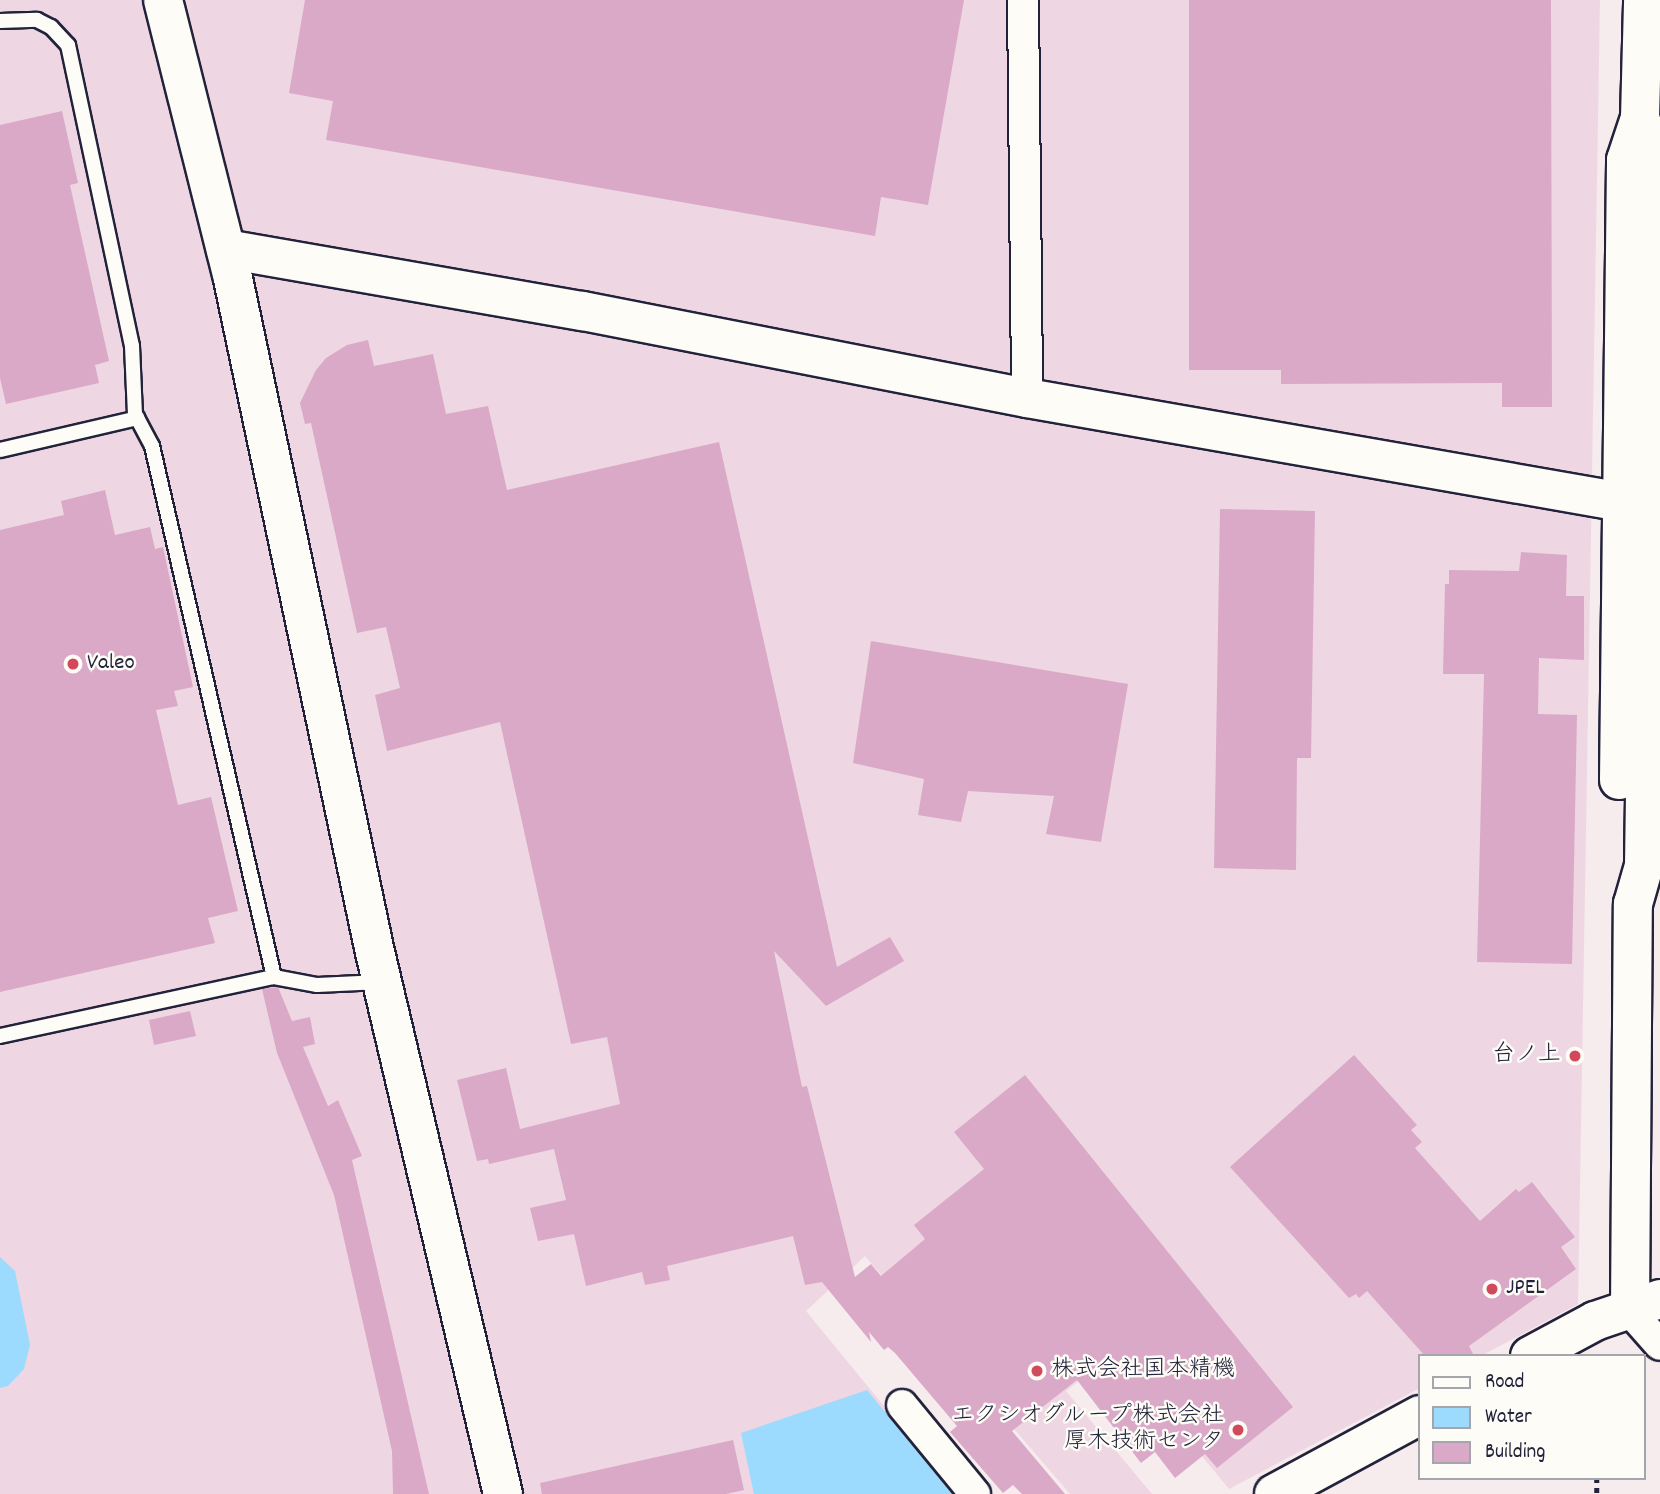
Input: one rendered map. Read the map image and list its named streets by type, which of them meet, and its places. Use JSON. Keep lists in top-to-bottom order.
{
  "places": [
    "Valeo",
    "台ノ上",
    "JPEL",
    "株式会社国本精機",
    "エクシオグループ株式会社 厚木技術センタ"
  ],
  "legend": ["Road", "Water", "Building"]
}
